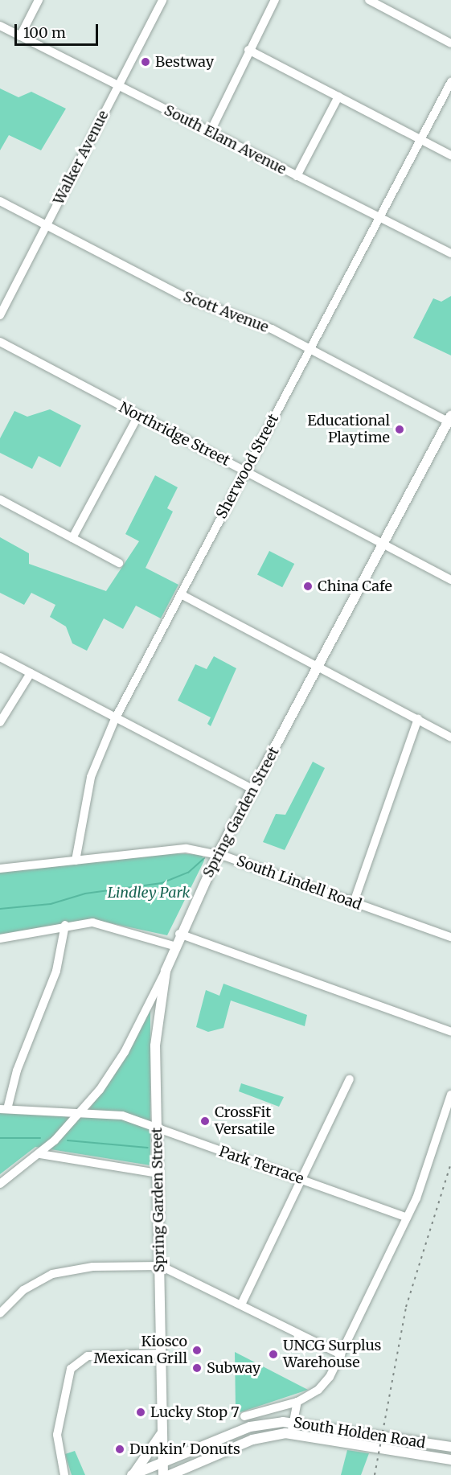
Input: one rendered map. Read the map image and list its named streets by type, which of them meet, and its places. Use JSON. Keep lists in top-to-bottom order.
{
  "streets": {
    "main road": ["Spring Garden Street", "South Holden Road"],
    "street": [
      "South Elam Avenue",
      "Walker Avenue",
      "Scott Avenue",
      "Northridge Street",
      "Sherwood Street",
      "South Lindell Road",
      "Park Terrace"
    ]
  },
  "crossings": [
    ["South Elam Avenue", "Walker Avenue"],
    ["South Elam Avenue", "Sherwood Street"],
    ["Walker Avenue", "Scott Avenue"],
    ["Scott Avenue", "Sherwood Street"],
    ["Scott Avenue", "Spring Garden Street"],
    ["Northridge Street", "Sherwood Street"],
    ["Northridge Street", "Spring Garden Street"],
    ["Sherwood Street", "South Lindell Road"],
    ["Spring Garden Street", "South Lindell Road"],
    ["Spring Garden Street", "Park Terrace"],
    ["Spring Garden Street", "South Holden Road"]
  ],
  "parks": ["Lindley Park"],
  "places": [
    "Bestway",
    "Educational Playtime",
    "China Cafe",
    "CrossFit Versatile",
    "Kiosco Mexican Grill",
    "UNCG Surplus Warehouse",
    "Subway",
    "Lucky Stop 7",
    "Dunkin' Donuts"
  ],
  "scale_bar": "100 m"
}
